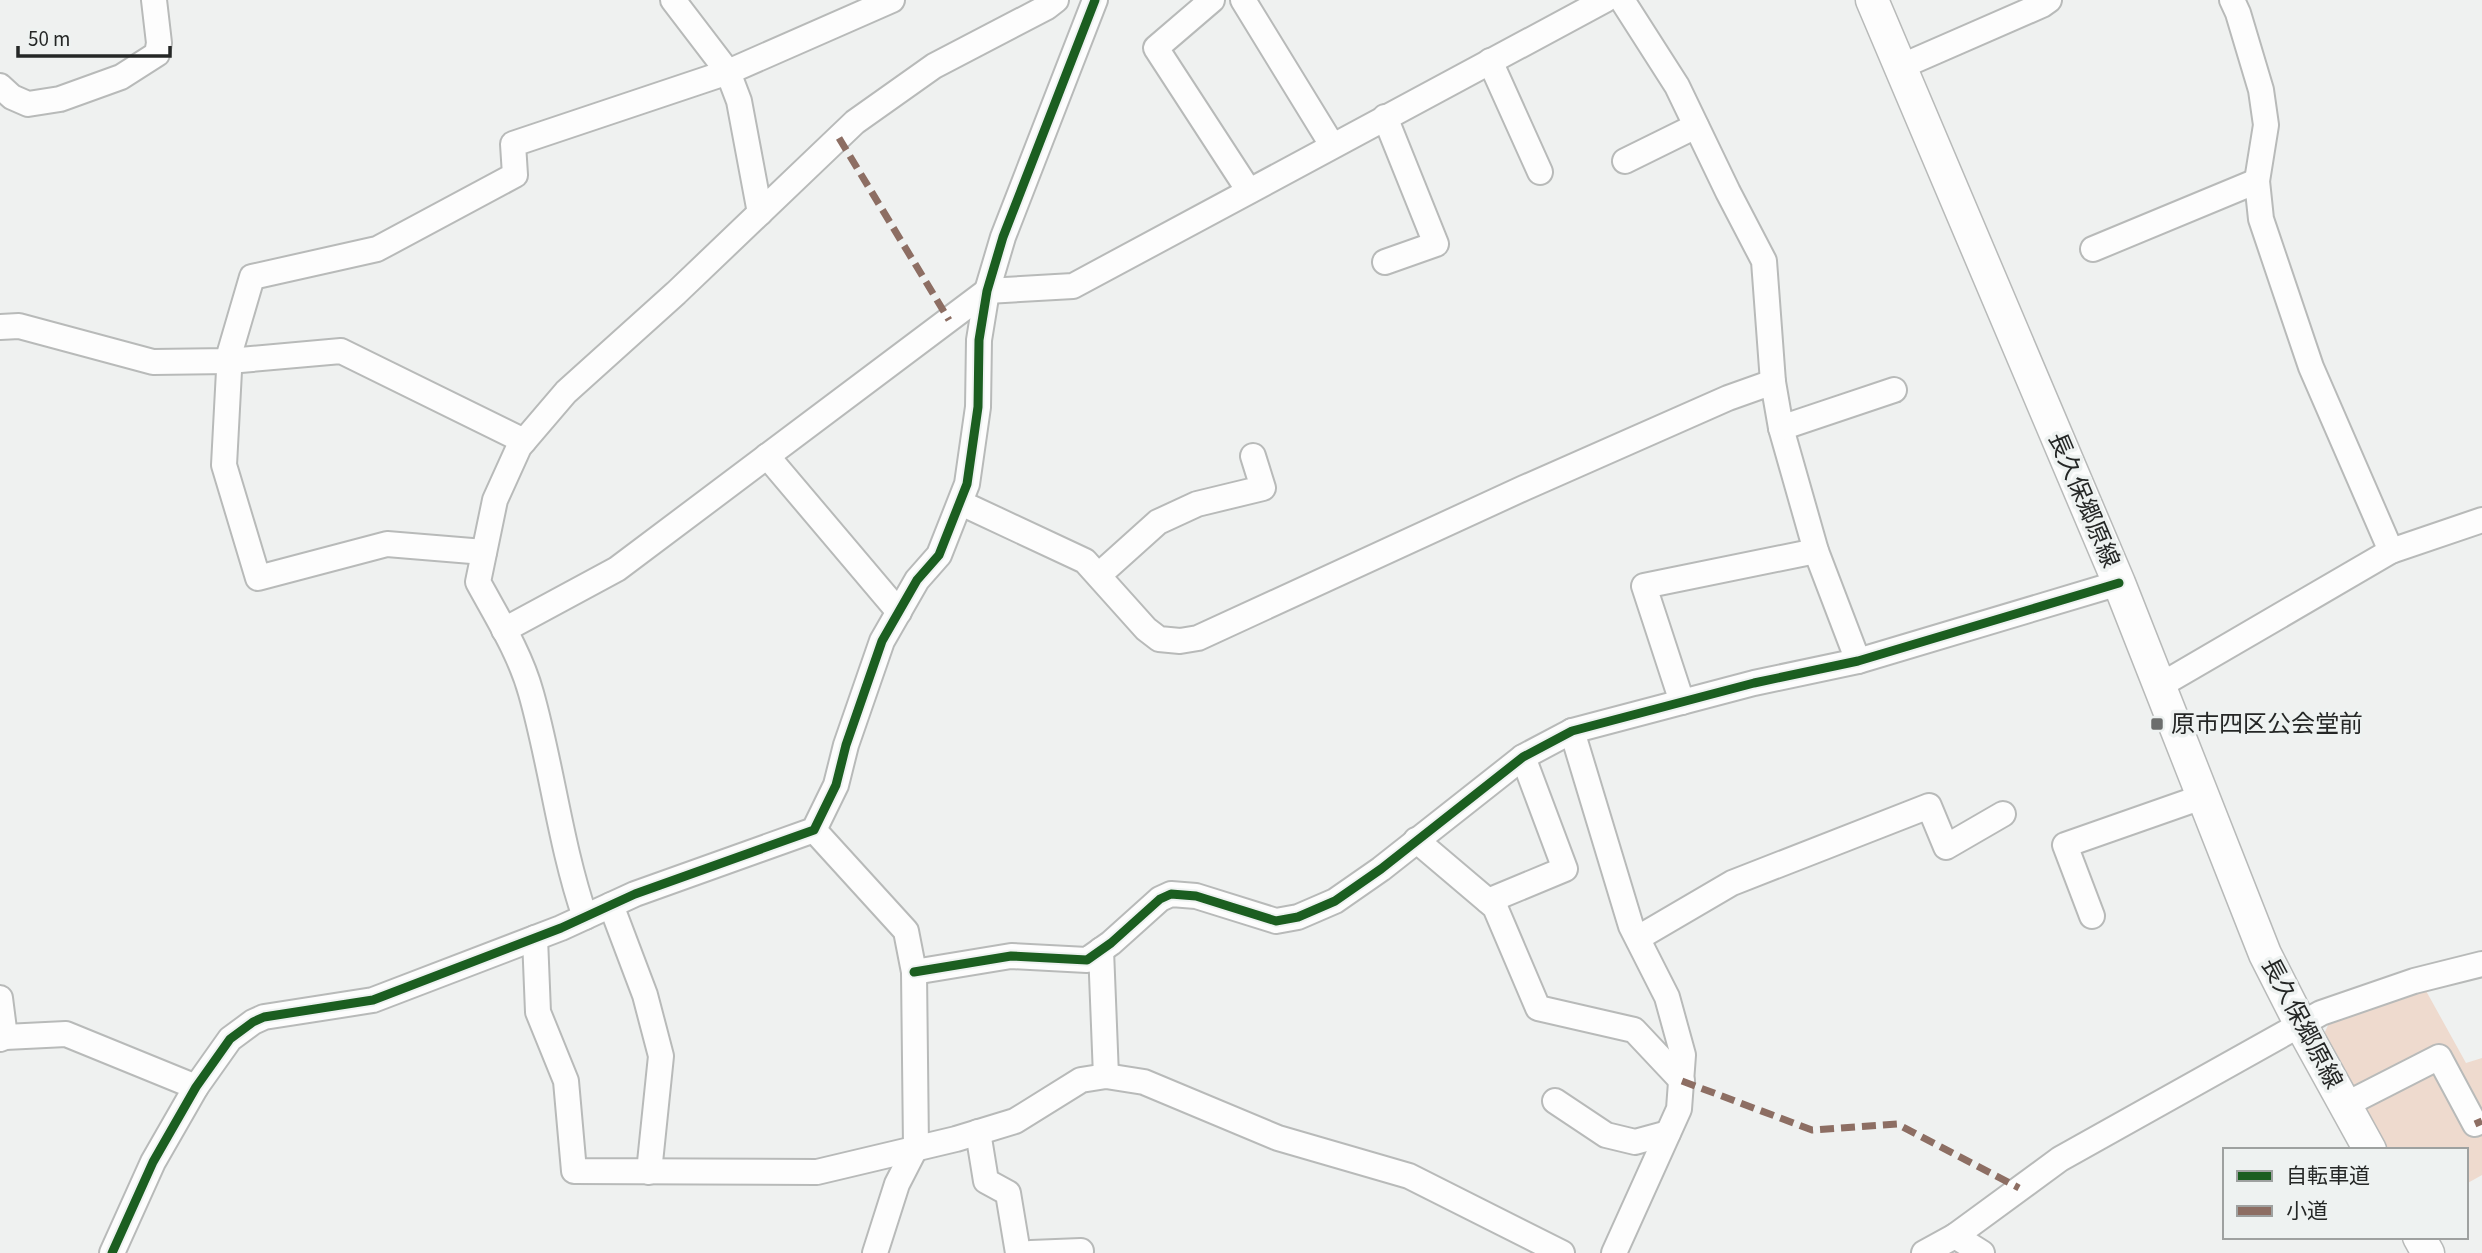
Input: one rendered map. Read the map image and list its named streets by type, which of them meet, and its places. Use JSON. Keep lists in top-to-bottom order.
{
  "streets": {
    "main road": ["長久保郷原線"]
  },
  "places": {
    "transit": ["原市四区公会堂前"]
  },
  "legend": ["自転車道", "小道"],
  "scale_bar": "50 m"
}
